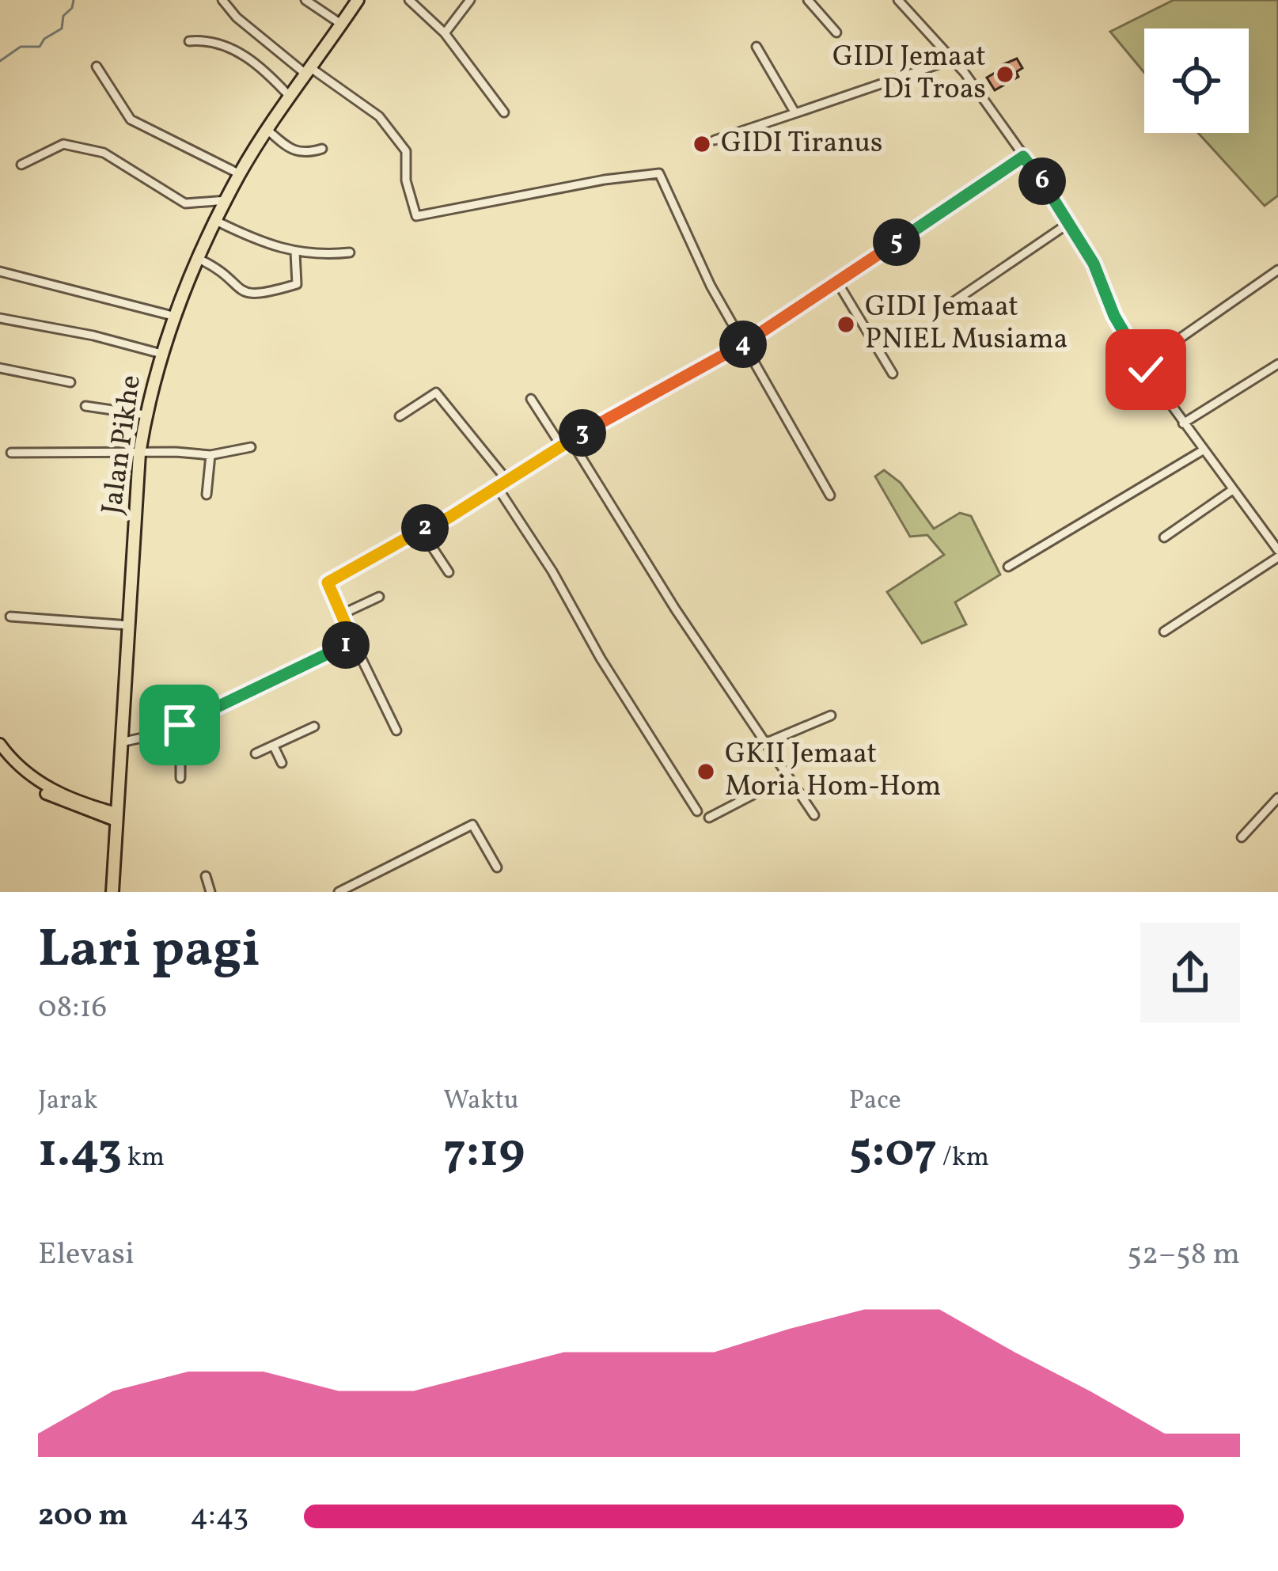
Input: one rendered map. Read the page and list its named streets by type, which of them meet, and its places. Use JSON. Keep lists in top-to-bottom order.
{
  "streets": {
    "highway": ["Jalan Pikhe"]
  },
  "places": [
    "GIDI Jemaat Di Troas",
    "GIDI Tiranus",
    "GIDI Jemaat PNIEL Musiama",
    "GKII Jemaat Moria Hom-Hom"
  ],
  "page": {
    "pins": [
      "6",
      "5",
      "4",
      "3",
      "2",
      "1"
    ],
    "heading": ["Lari pagi", "08:16"],
    "stats": [
      ["Jarak", "1.43 km"],
      ["Waktu", "7:19"],
      ["Pace", "5:07 /km"]
    ],
    "chart": ["Elevasi", "52–58 m"],
    "list": [
      {
        "name": "200 m",
        "note": "4:43"
      }
    ]
  }
}
